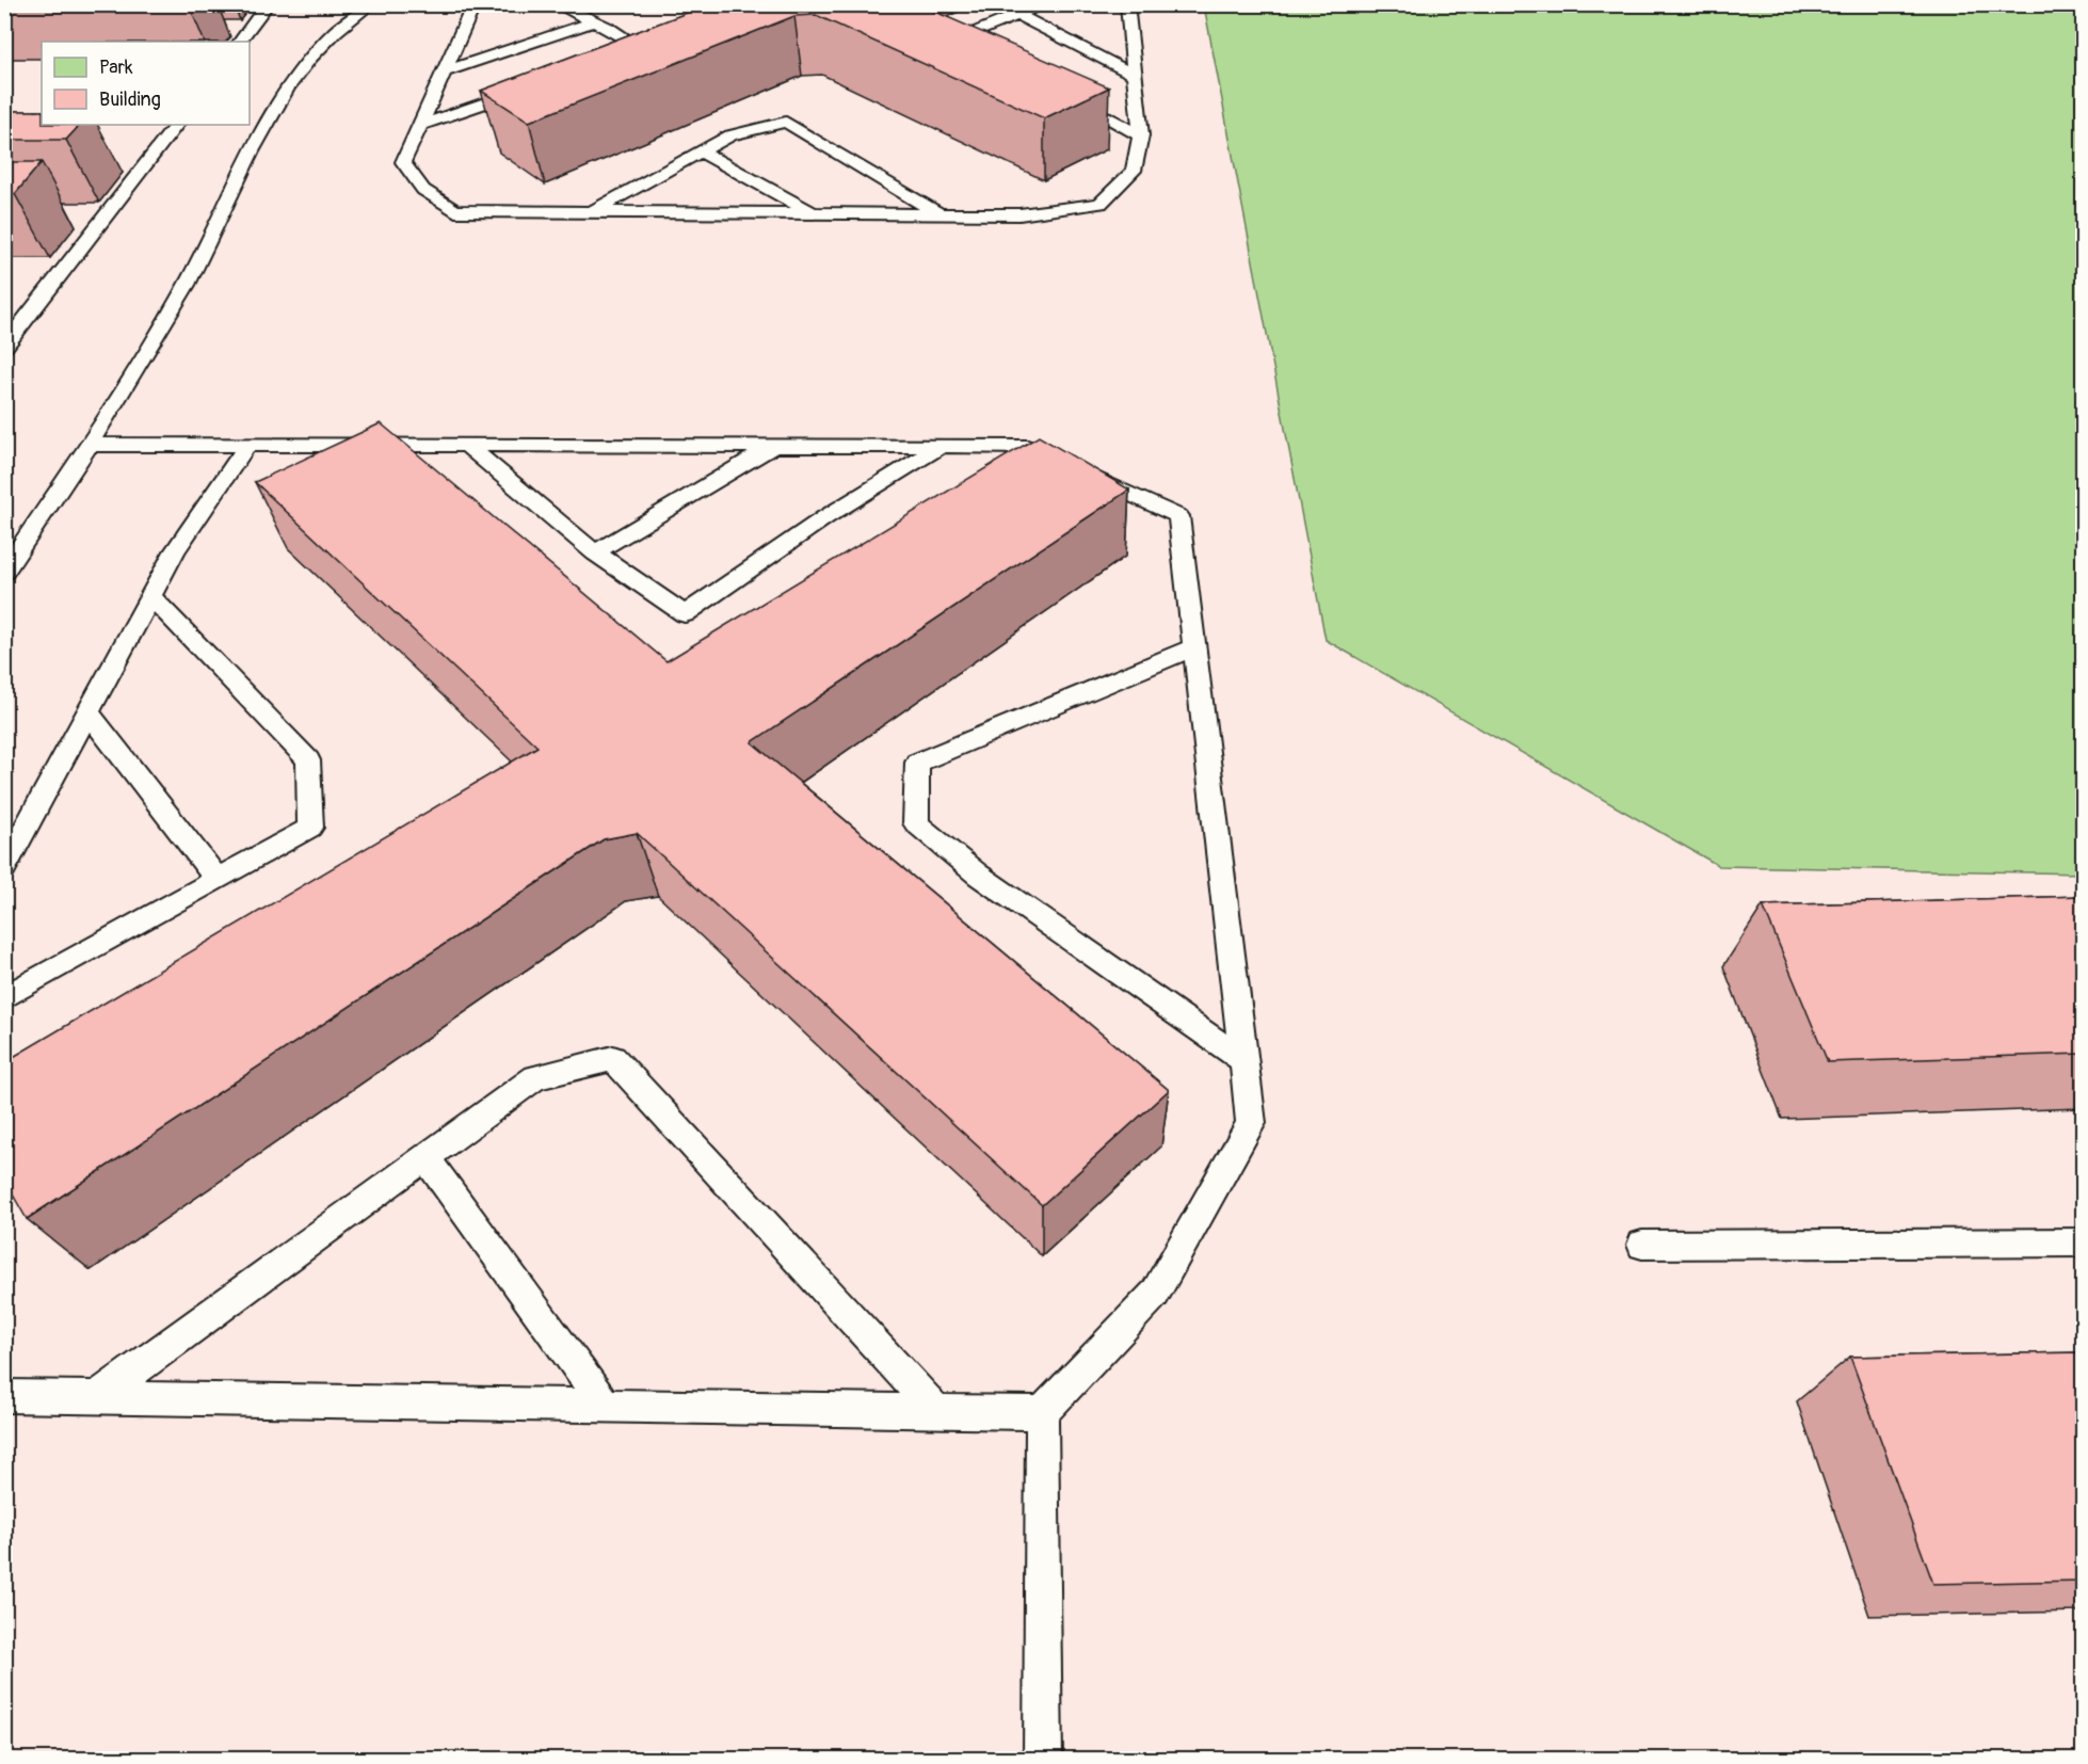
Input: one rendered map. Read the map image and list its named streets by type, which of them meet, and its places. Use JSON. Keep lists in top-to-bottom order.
{
  "legend": ["Park", "Building"]
}
